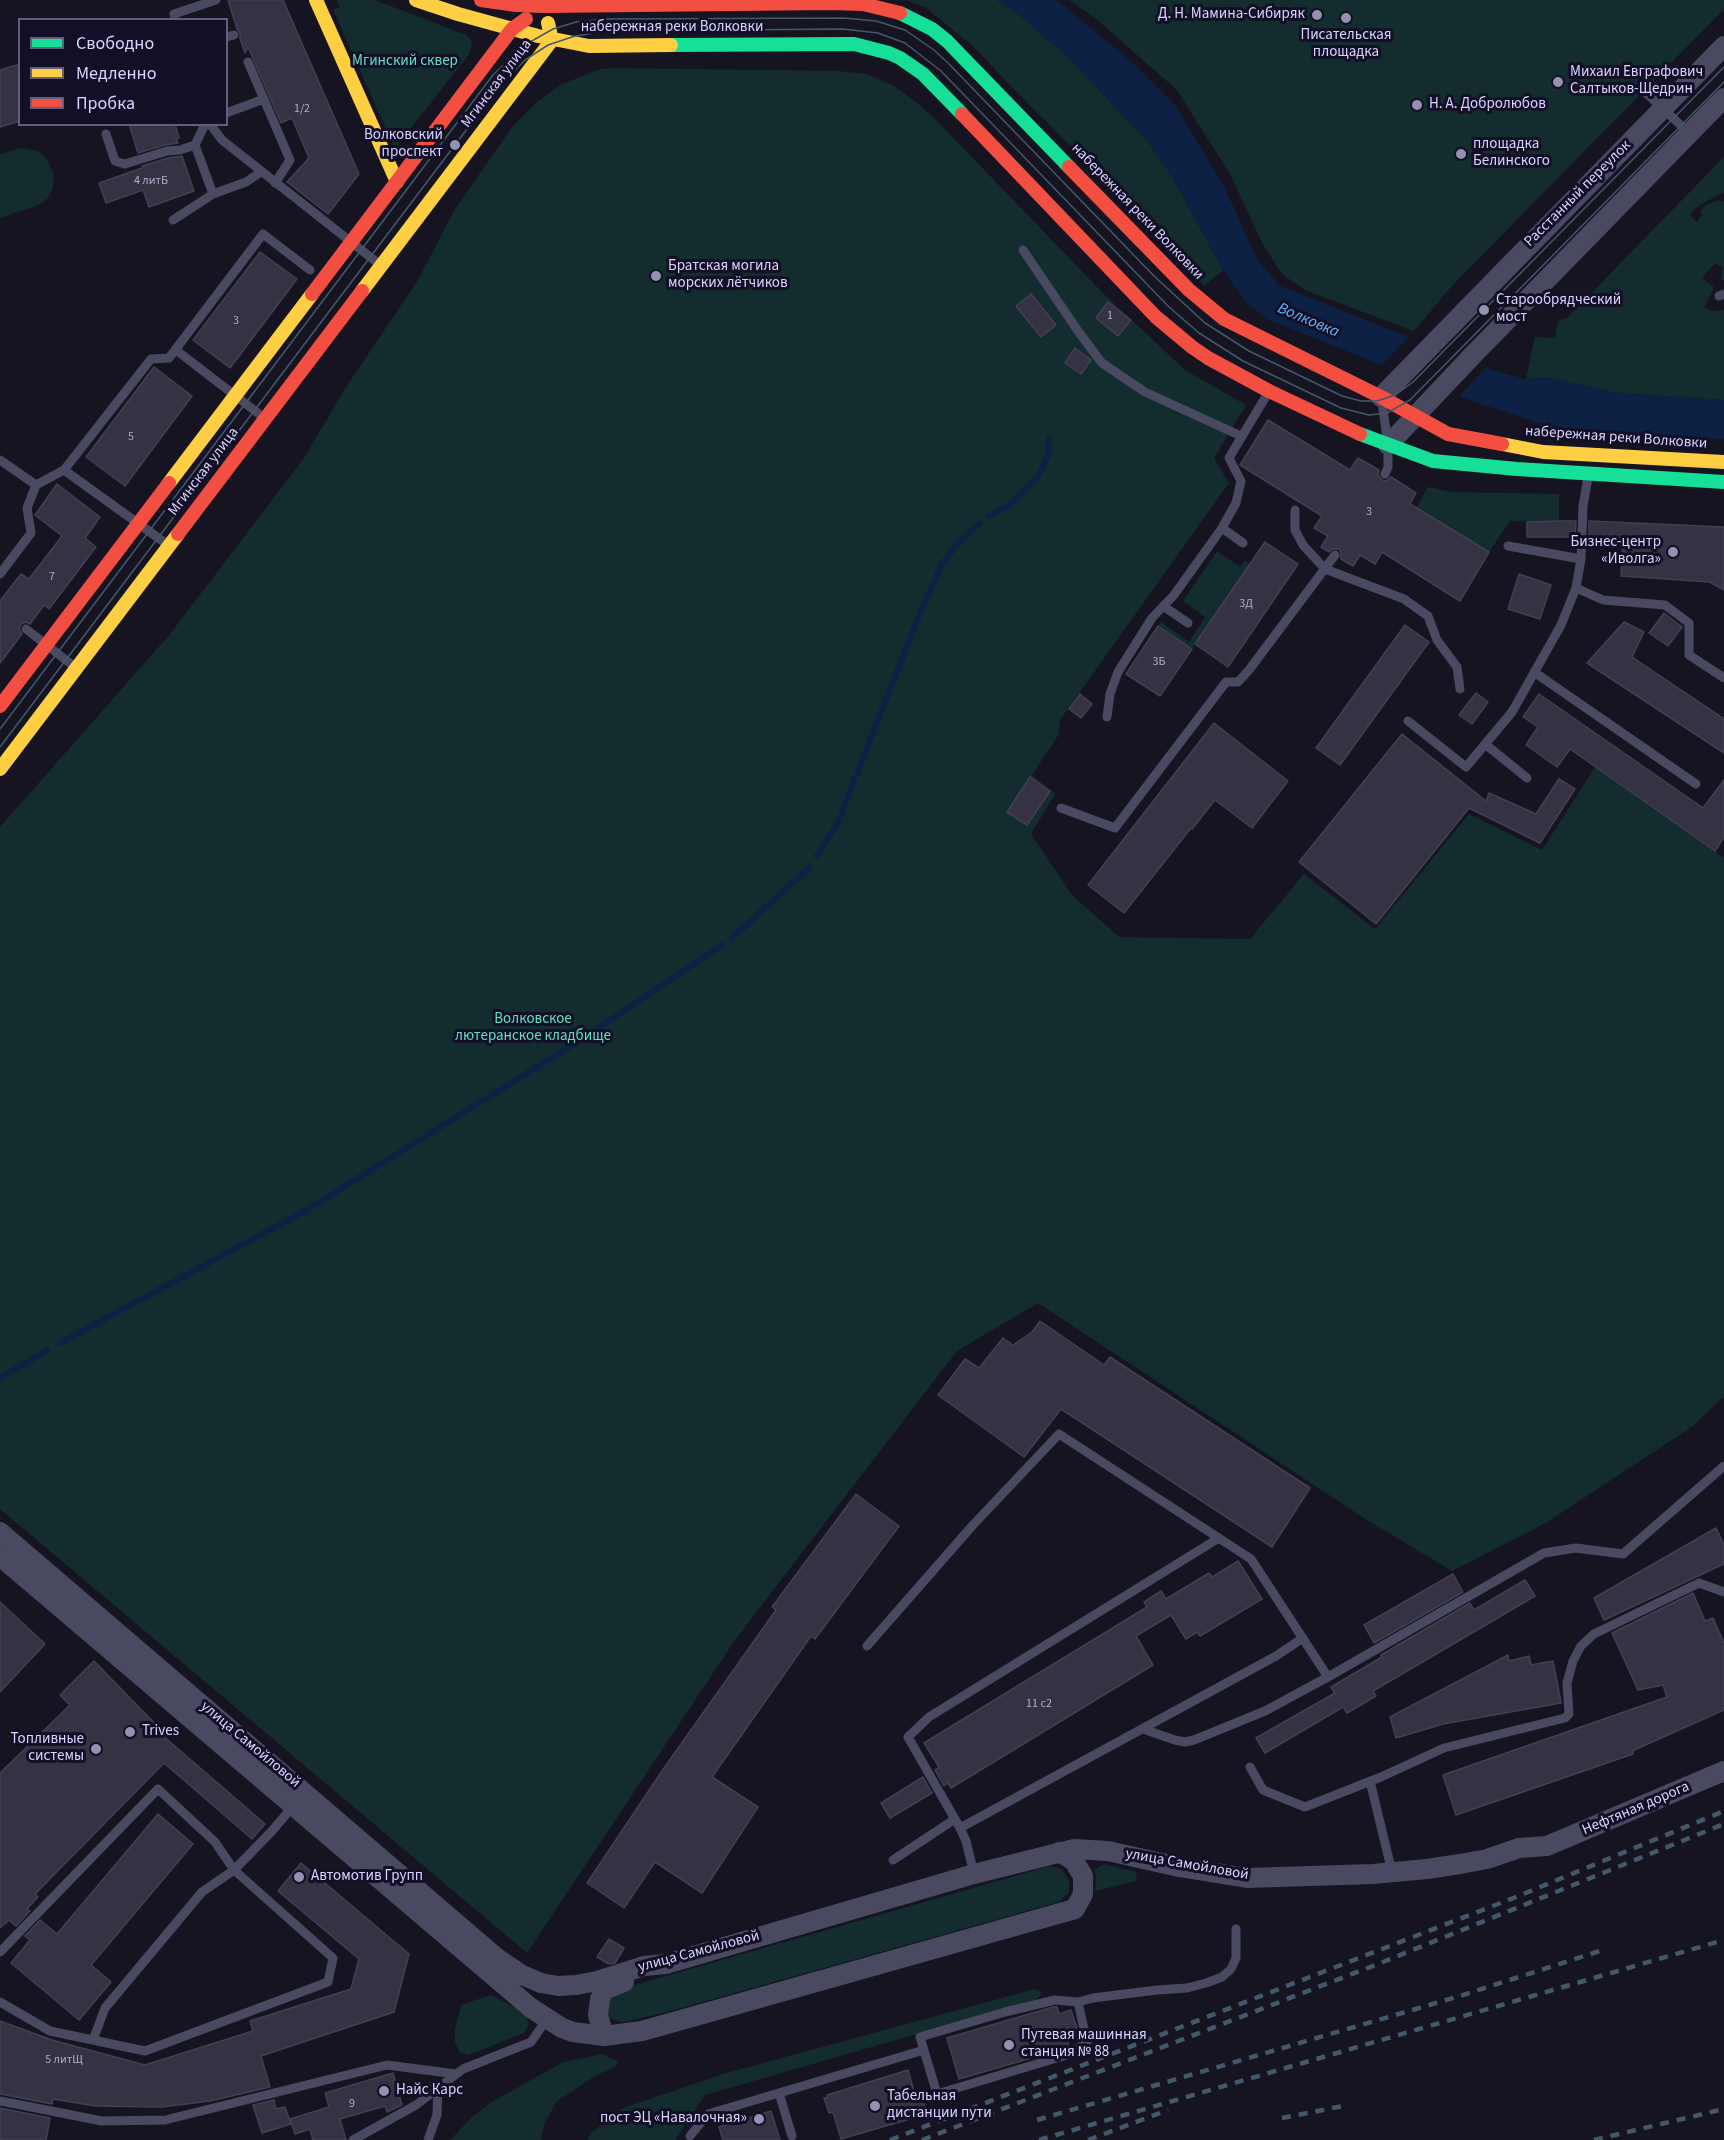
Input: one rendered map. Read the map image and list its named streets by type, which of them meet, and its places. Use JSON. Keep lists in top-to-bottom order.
{
  "streets": {
    "street": [
      "набережная реки Волковки",
      "Мгинская улица",
      "Расстанный переулок",
      "улица Самойловой",
      "Нефтяная дорога"
    ]
  },
  "crossings": [
    ["набережная реки Волковки", "Мгинская улица"],
    ["набережная реки Волковки", "Расстанный переулок"],
    ["улица Самойловой", "Нефтяная дорога"]
  ],
  "water": ["Волковка"],
  "parks": ["Мгинский сквер", "Волковское лютеранское кладбище"],
  "places": [
    "Д. Н. Мамина-Сибиряк",
    "Писательская площадка",
    "Михаил Евграфович Салтыков-Щедрин",
    "Н. А. Добролюбов",
    "Волковский проспект",
    "площадка Белинского",
    "Братская могила морских лётчиков",
    "Старообрядческий мост",
    "Бизнес-центр «Иволга»",
    "Trives",
    "Топливные системы",
    "Автомотив Групп",
    "Путевая машинная станция № 88",
    "Найс Карс",
    "Табельная дистанции пути",
    "пост ЭЦ «Навалочная»"
  ],
  "house_numbers": [
    "1/2",
    "4 литБ",
    "1",
    "3",
    "5",
    "3",
    "7",
    "3Д",
    "3Б",
    "11 с2",
    "5 литЩ",
    "9"
  ],
  "legend": ["Свободно", "Медленно", "Пробка"]
}
